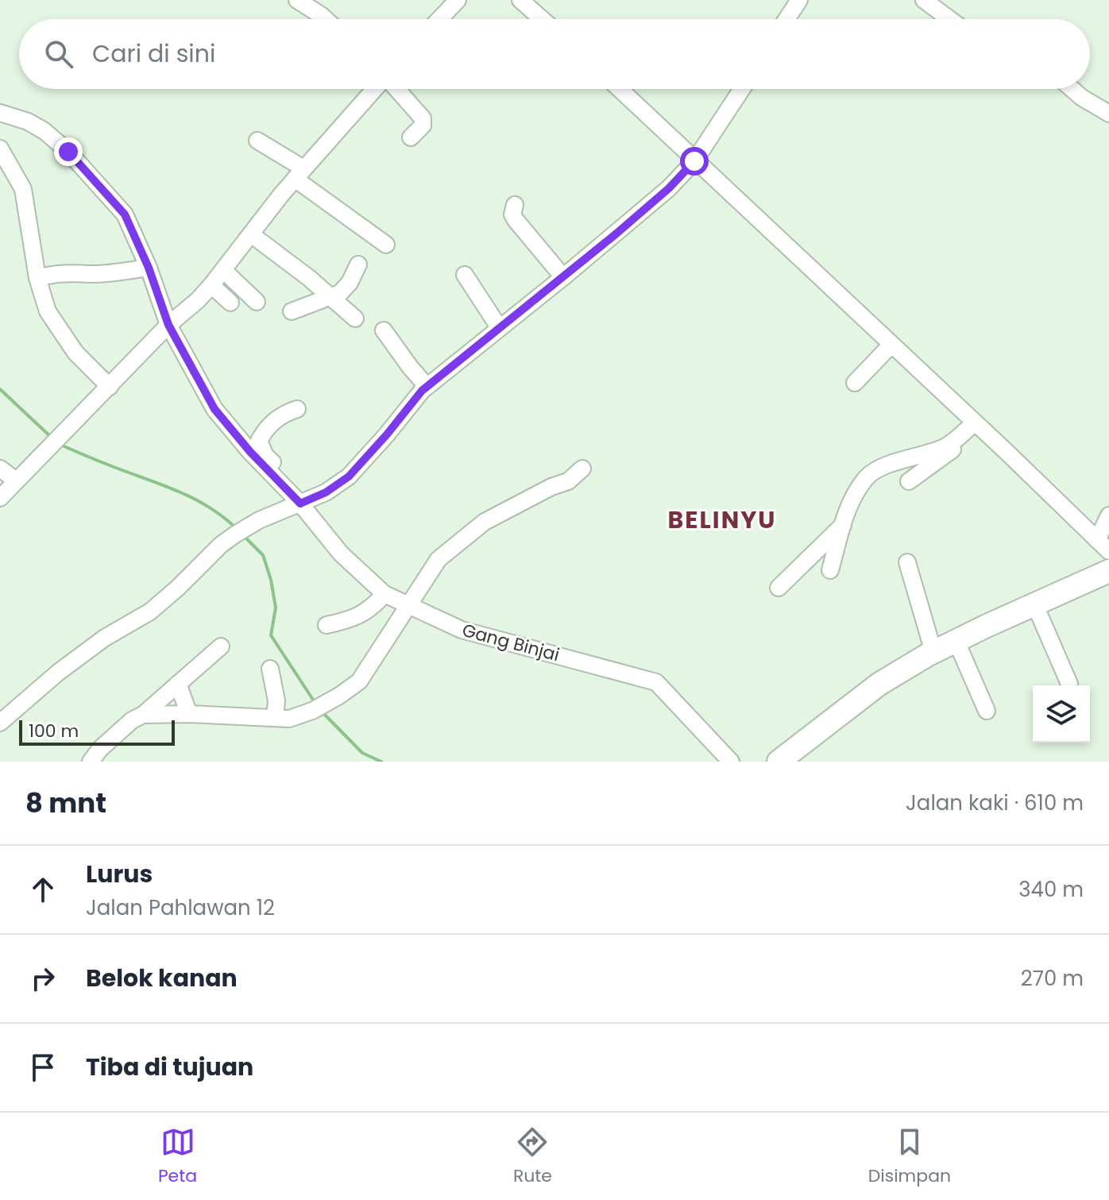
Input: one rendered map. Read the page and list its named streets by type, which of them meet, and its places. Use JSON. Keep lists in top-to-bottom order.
{
  "streets": {
    "street": ["Gang Binjai"]
  },
  "districts": ["BELINYU"],
  "scale_bar": "100 m",
  "page": {
    "search": "Cari di sini",
    "scale": "100 m",
    "heading": ["8 mnt", "Jalan kaki · 610 m"],
    "list": [
      ["Lurus", "Jalan Pahlawan 12", "340 m"],
      ["Belok kanan", "270 m"],
      "Tiba di tujuan"
    ],
    "nav": ["Peta", "Rute", "Disimpan"]
  }
}
